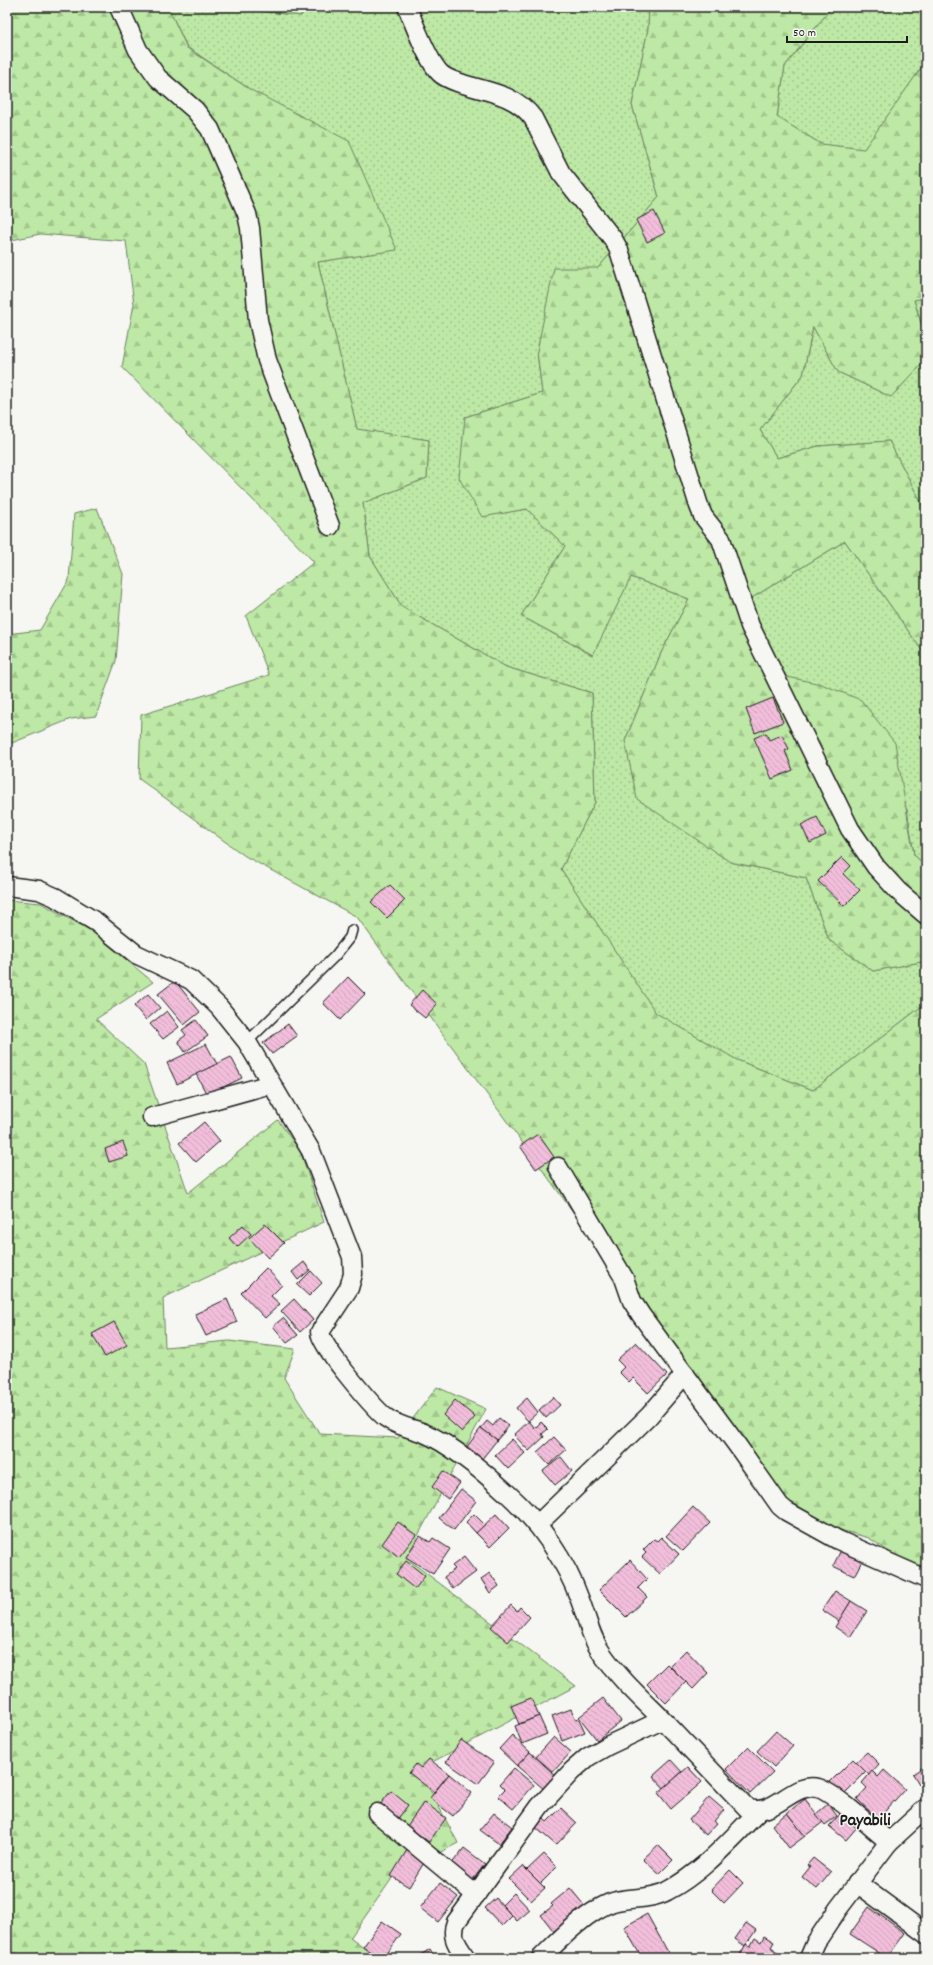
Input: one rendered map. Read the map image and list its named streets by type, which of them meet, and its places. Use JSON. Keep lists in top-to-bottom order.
{
  "districts": ["Payabili"],
  "scale_bar": "50 m"
}
